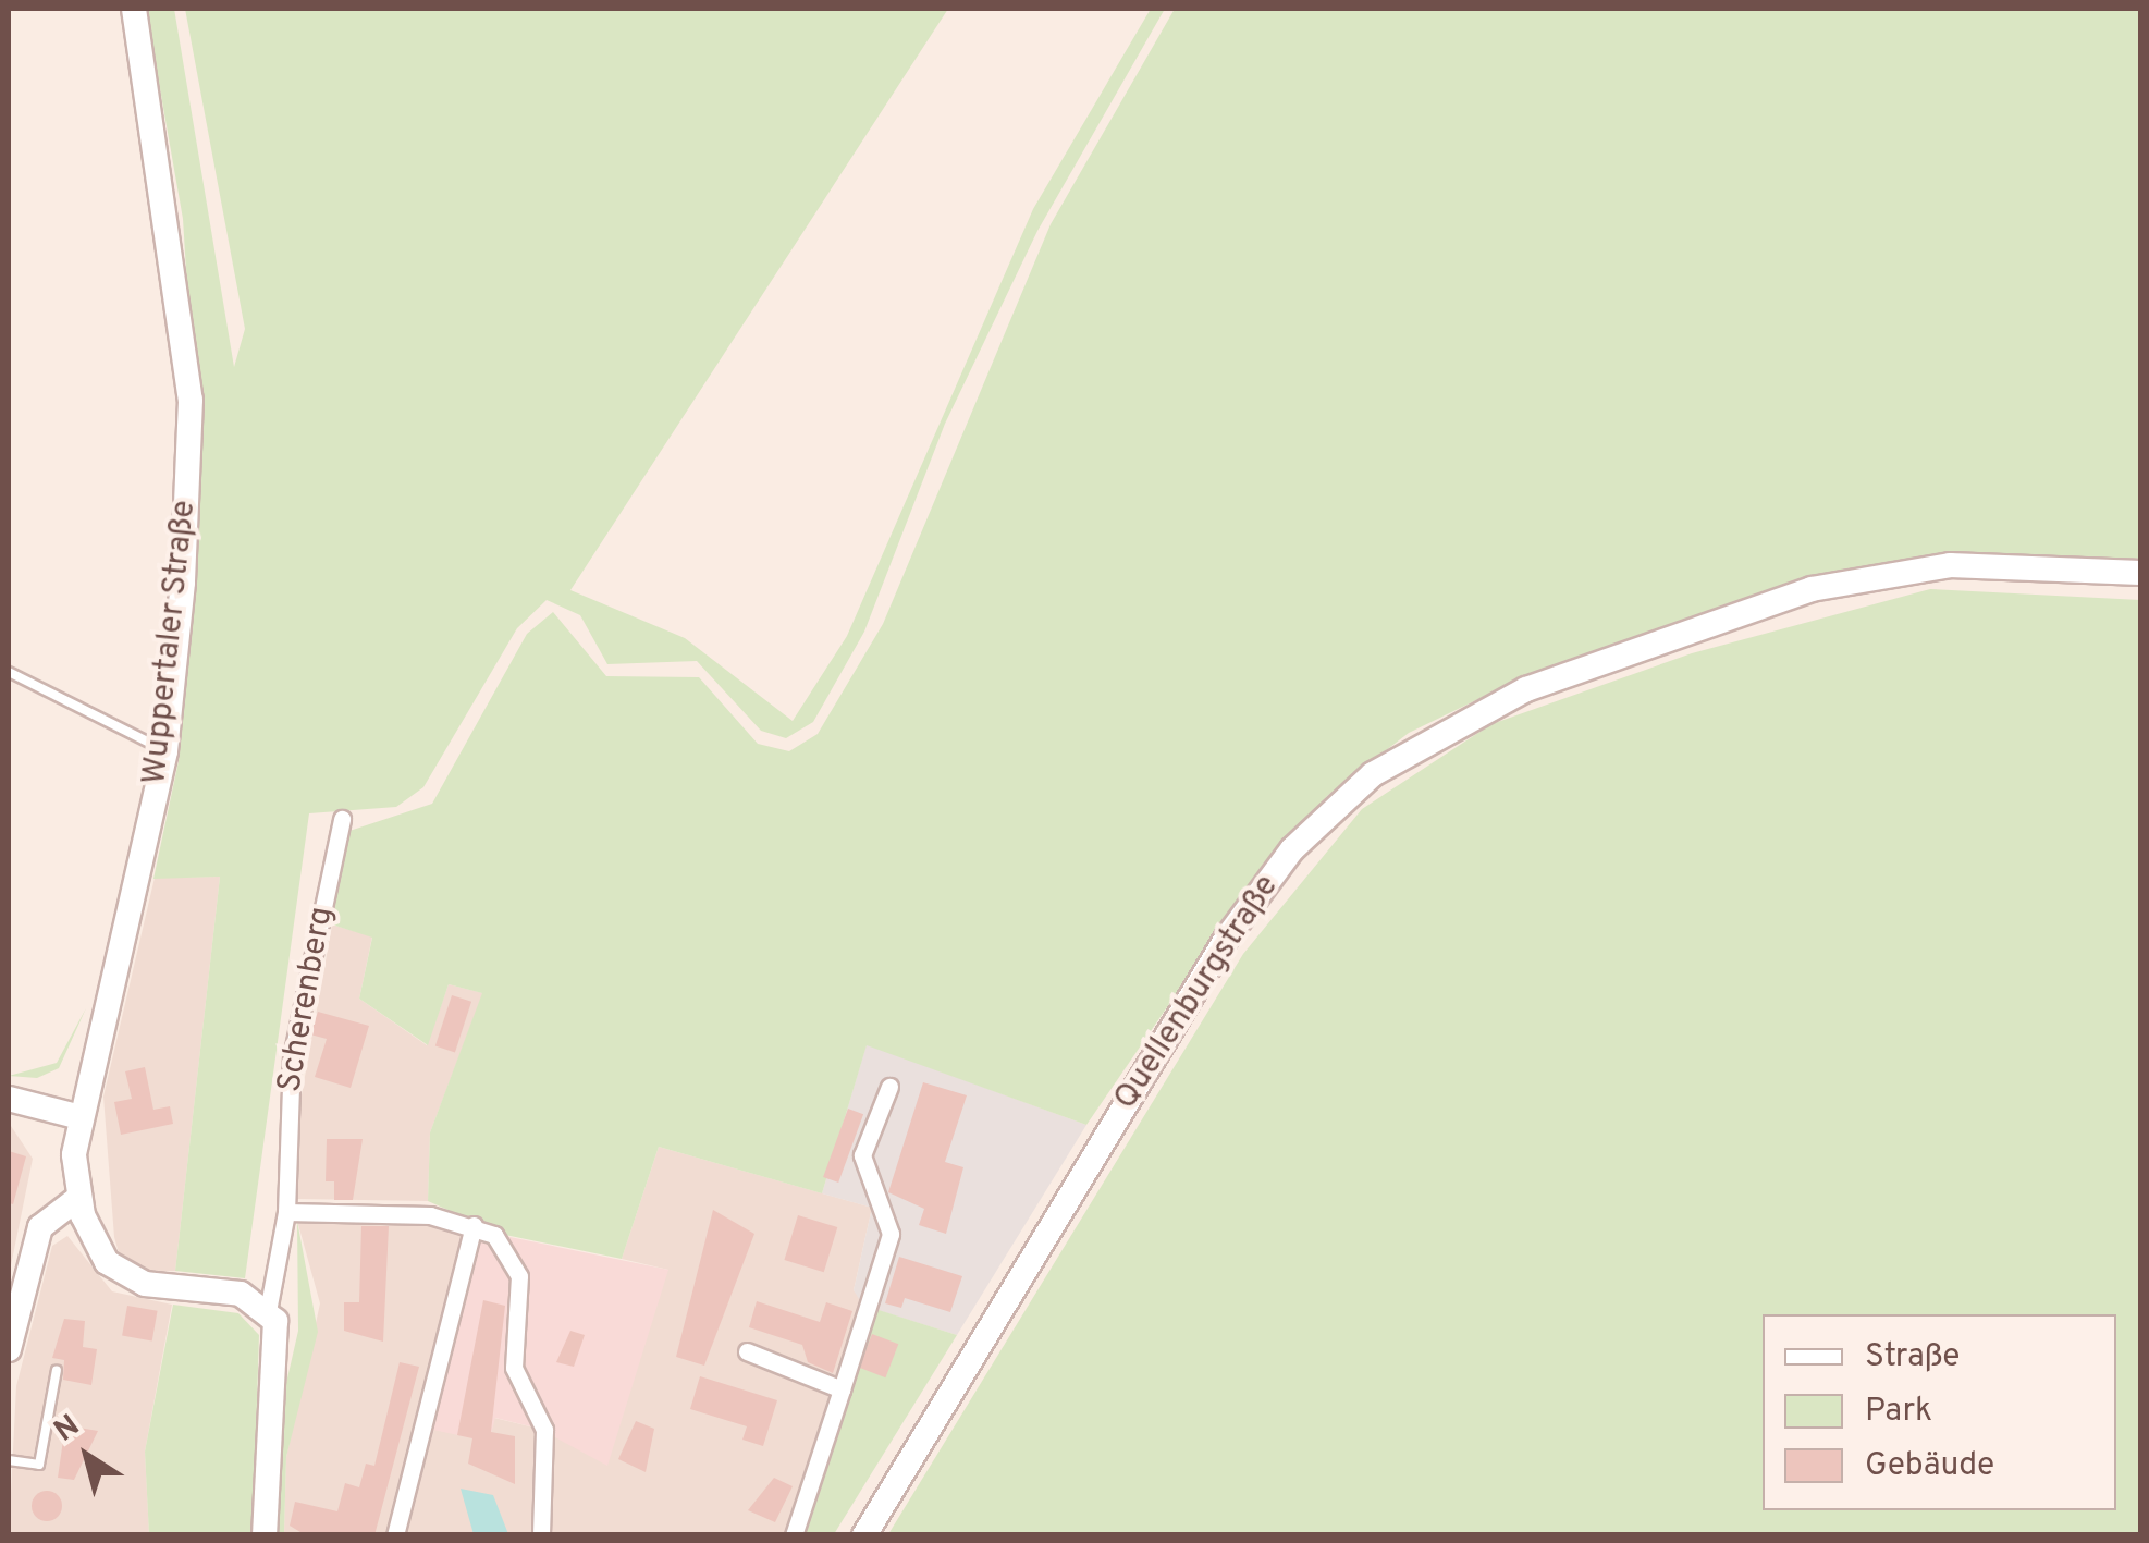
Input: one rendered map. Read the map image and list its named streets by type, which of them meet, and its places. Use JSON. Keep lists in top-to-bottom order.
{
  "streets": {
    "street": ["Wuppertaler Straße", "Quellenburgstraße", "Scherenberg"]
  },
  "crossings": [
    ["Wuppertaler Straße", "Scherenberg"]
  ],
  "legend": ["Straße", "Park", "Gebäude"],
  "north": "top left"
}
